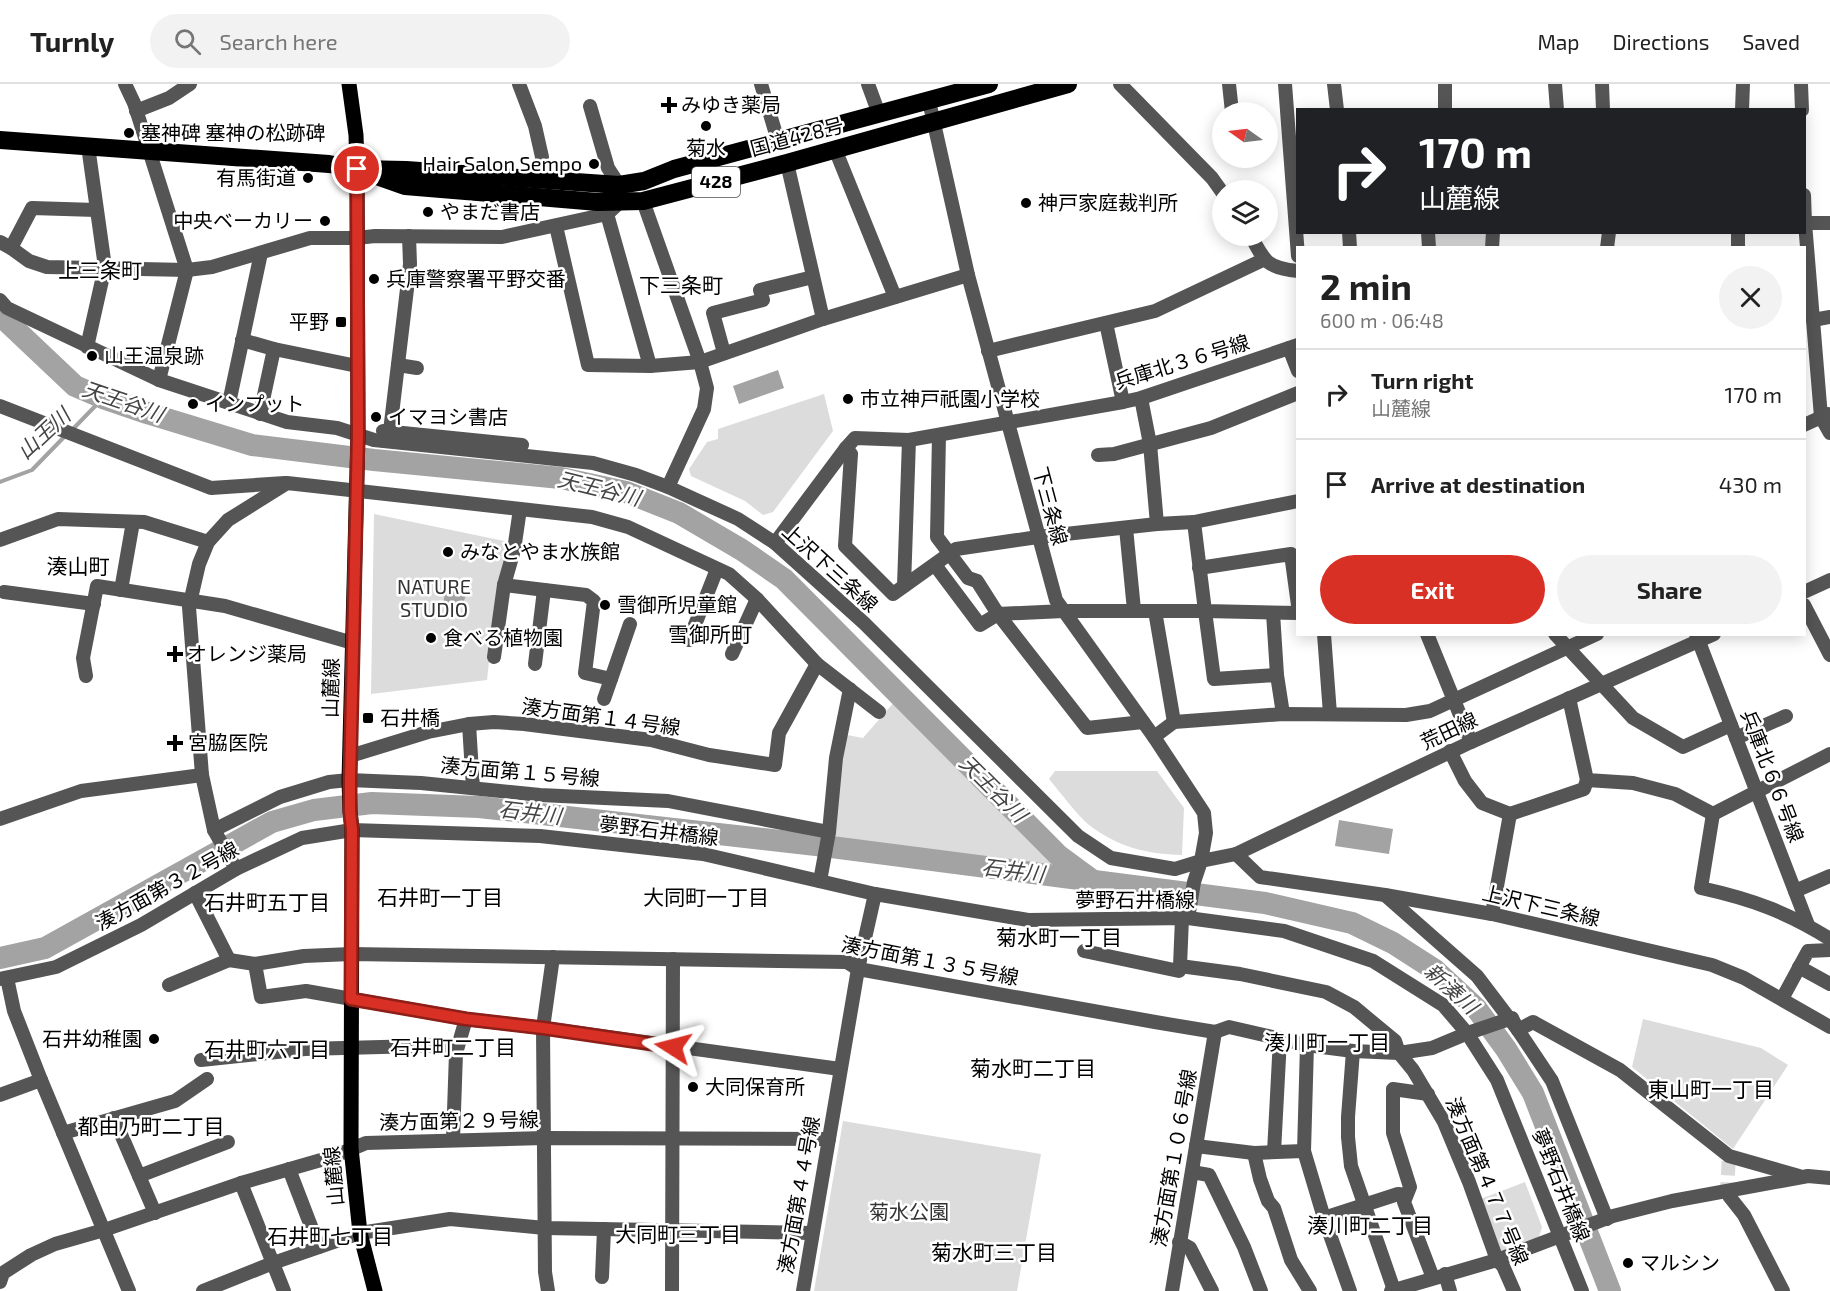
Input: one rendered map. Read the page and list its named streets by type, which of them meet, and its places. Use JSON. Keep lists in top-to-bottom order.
{
  "streets": {
    "highway": ["国道428号", "428"],
    "main road": ["山麓線"],
    "street": [
      "兵庫北３６号線",
      "下三条線",
      "上沢下三条線",
      "湊方面第１４号線",
      "荒田線",
      "湊方面第１５号線",
      "兵庫北６６号線",
      "夢野石井橋線",
      "湊方面第３２号線",
      "湊方面第１３５号線",
      "湊方面第２９号線",
      "湊方面第１０６号線",
      "湊方面第４７７号線",
      "湊方面第４４号線"
    ]
  },
  "crossings": [
    ["国道428号", "下三条線"],
    ["国道428号", "山麓線"],
    ["兵庫北３６号線", "下三条線"],
    ["下三条線", "上沢下三条線"],
    ["下三条線", "荒田線"],
    ["下三条線", "夢野石井橋線"],
    ["下三条線", "湊方面第４７７号線"],
    ["上沢下三条線", "山麓線"],
    ["上沢下三条線", "荒田線"],
    ["山麓線", "湊方面第１４号線"],
    ["山麓線", "湊方面第１５号線"],
    ["山麓線", "夢野石井橋線"],
    ["山麓線", "湊方面第３２号線"],
    ["山麓線", "湊方面第１３５号線"],
    ["山麓線", "湊方面第２９号線"],
    ["荒田線", "兵庫北６６号線"],
    ["夢野石井橋線", "湊方面第３２号線"],
    ["夢野石井橋線", "湊方面第１３５号線"],
    ["夢野石井橋線", "湊方面第４４号線"],
    ["湊方面第１３５号線", "湊方面第１０６号線"],
    ["湊方面第１３５号線", "湊方面第４７７号線"],
    ["湊方面第１３５号線", "湊方面第４４号線"],
    ["湊方面第２９号線", "湊方面第４４号線"]
  ],
  "districts": [
    "上三条町",
    "下三条町",
    "湊山町",
    "雪御所町",
    "石井町一丁目",
    "大同町一丁目",
    "石井町五丁目",
    "菊水町一丁目",
    "湊川町一丁目",
    "石井町二丁目",
    "石井町六丁目",
    "菊水町二丁目",
    "東山町一丁目",
    "都由乃町二丁目",
    "湊川町二丁目",
    "大同町三丁目",
    "石井町七丁目",
    "菊水町三丁目"
  ],
  "water": [
    "天王谷川",
    "山王川",
    "石井川",
    "新湊川"
  ],
  "parks": ["NATURE STUDIO", "菊水公園"],
  "places": {
    "health": ["みゆき薬局", "オレンジ薬局", "宮脇医院"],
    "other": [
      "菊水",
      "塞神碑 塞神の松跡碑",
      "Hair Salon Sempo",
      "有馬街道",
      "神戸家庭裁判所",
      "やまだ書店",
      "中央ベーカリー",
      "兵庫警察署平野交番",
      "山王温泉跡",
      "市立神戸祇園小学校",
      "インプット",
      "イマヨシ書店",
      "みなとやま水族館",
      "雪御所児童館",
      "食べる植物園",
      "石井幼稚園",
      "大同保育所",
      "マルシン"
    ],
    "transit": ["平野", "石井橋"]
  },
  "north": "left",
  "page": {
    "header": "Turnly",
    "search": "Search here",
    "nav": ["Map", "Directions", "Saved"],
    "turn": ["170 m", "山麓線"],
    "heading": ["2 min", "600 m · 06:48"],
    "list": [
      {
        "name": "Turn right",
        "note": "山麓線",
        "value": "170 m"
      },
      {
        "name": "Arrive at destination",
        "value": "430 m"
      }
    ],
    "buttons": ["Exit", "Share"]
  }
}
